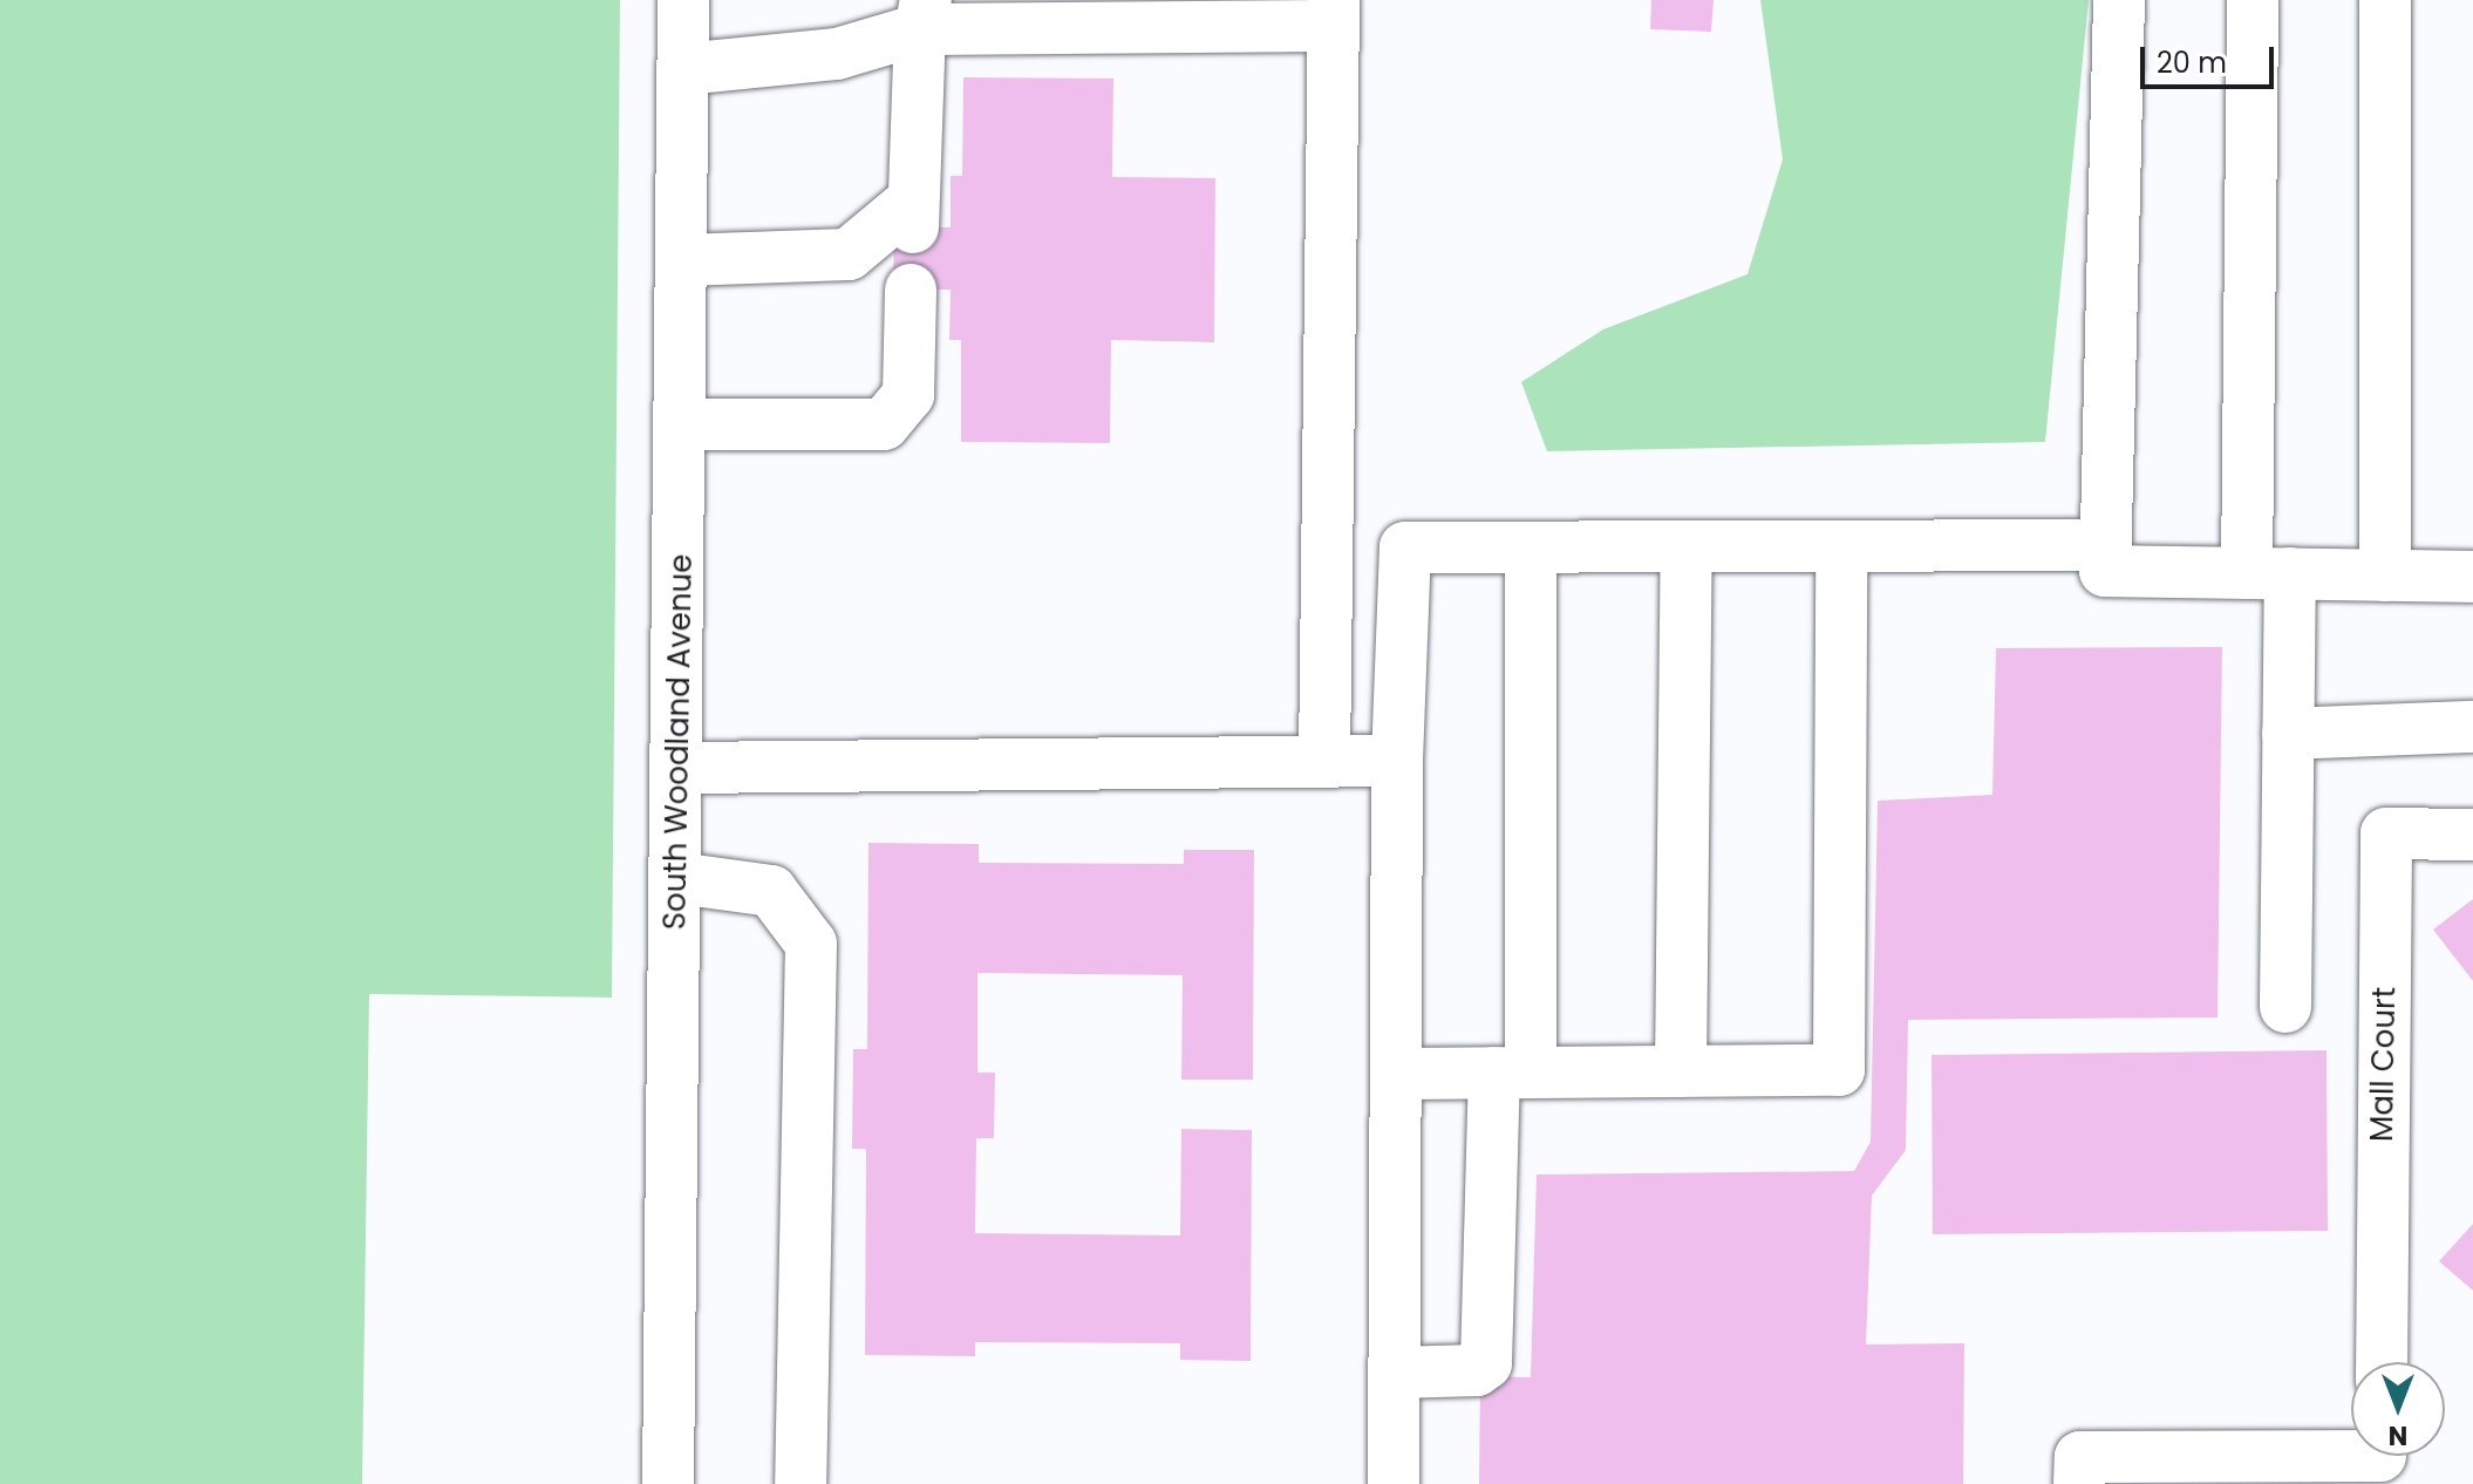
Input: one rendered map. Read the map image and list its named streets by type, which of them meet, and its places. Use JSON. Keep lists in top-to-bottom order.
{
  "streets": {
    "street": ["South Woodland Avenue", "Mall Court"]
  },
  "scale_bar": "20 m",
  "north": "bottom"
}
